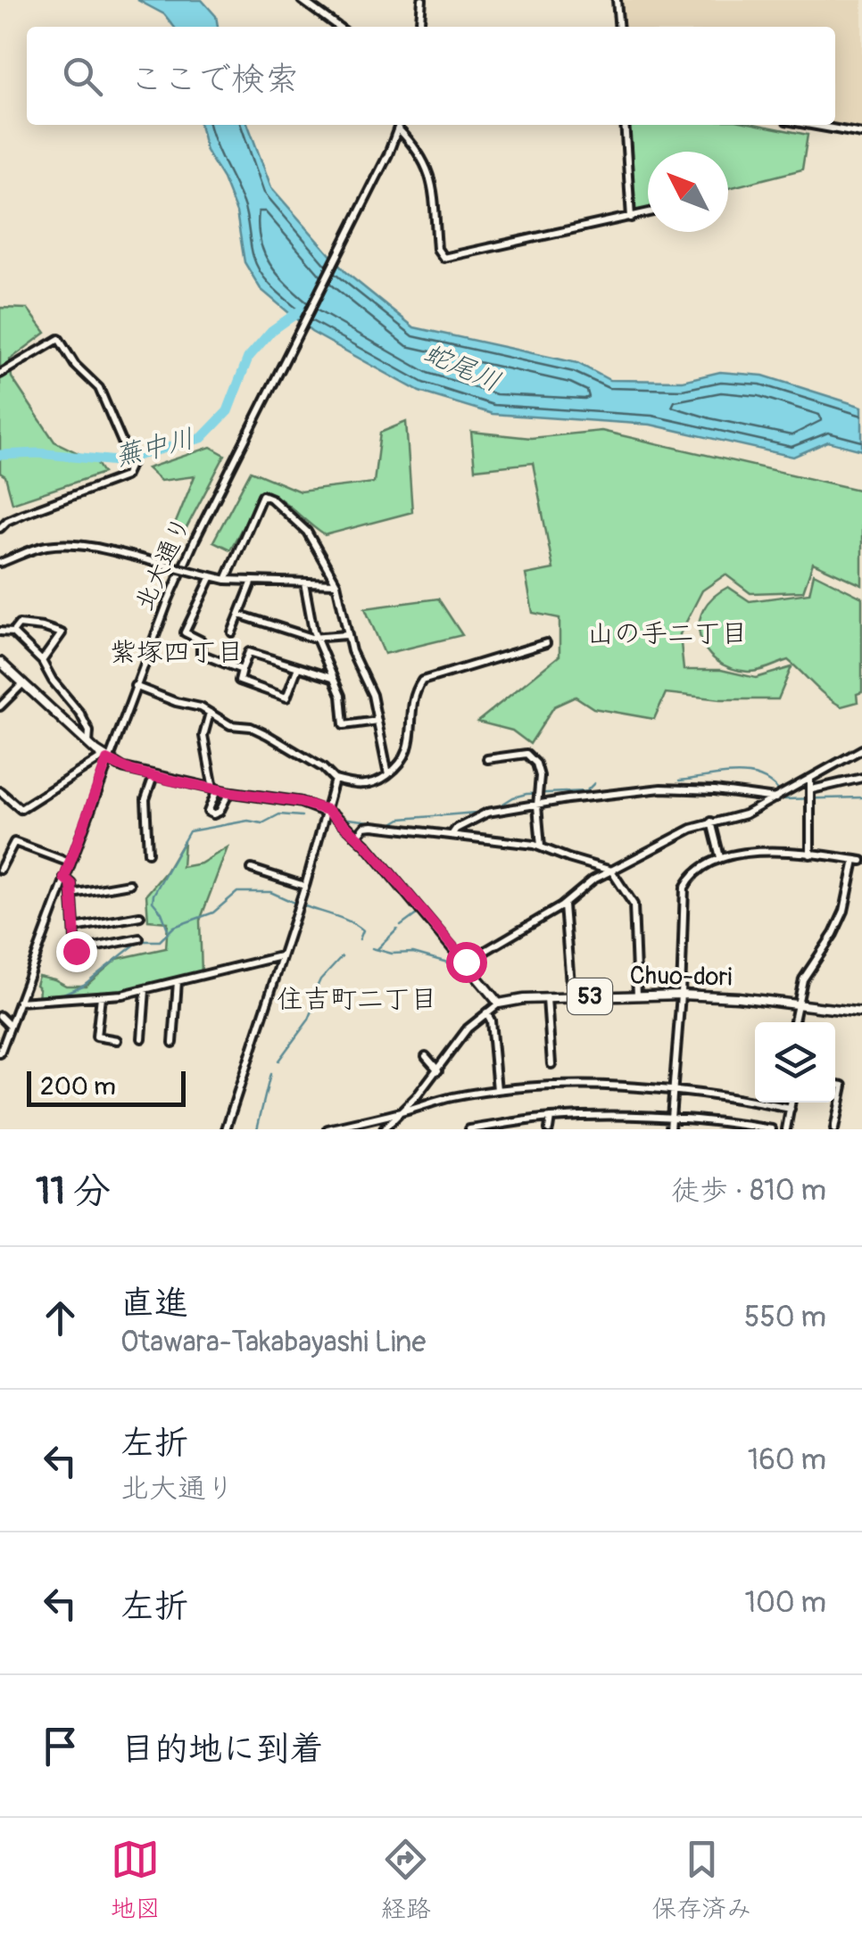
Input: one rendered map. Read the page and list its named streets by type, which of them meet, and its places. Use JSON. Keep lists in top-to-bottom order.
{
  "streets": {
    "main road": ["Chuo-dori", "53"],
    "street": ["北大通り"]
  },
  "districts": ["山の手二丁目", "紫塚四丁目", "住吉町二丁目"],
  "water": ["蛇尾川", "蕪中川"],
  "scale_bar": "200 m",
  "north": "top left",
  "page": {
    "search": "ここで検索",
    "scale": "200 m",
    "heading": ["11 分", "徒歩 · 810 m"],
    "list": [
      ["直進", "Otawara-Takabayashi Line", "550 m"],
      ["左折", "北大通り", "160 m"],
      ["左折", "100 m"],
      "目的地に到着"
    ],
    "nav": ["地図", "経路", "保存済み"]
  }
}
